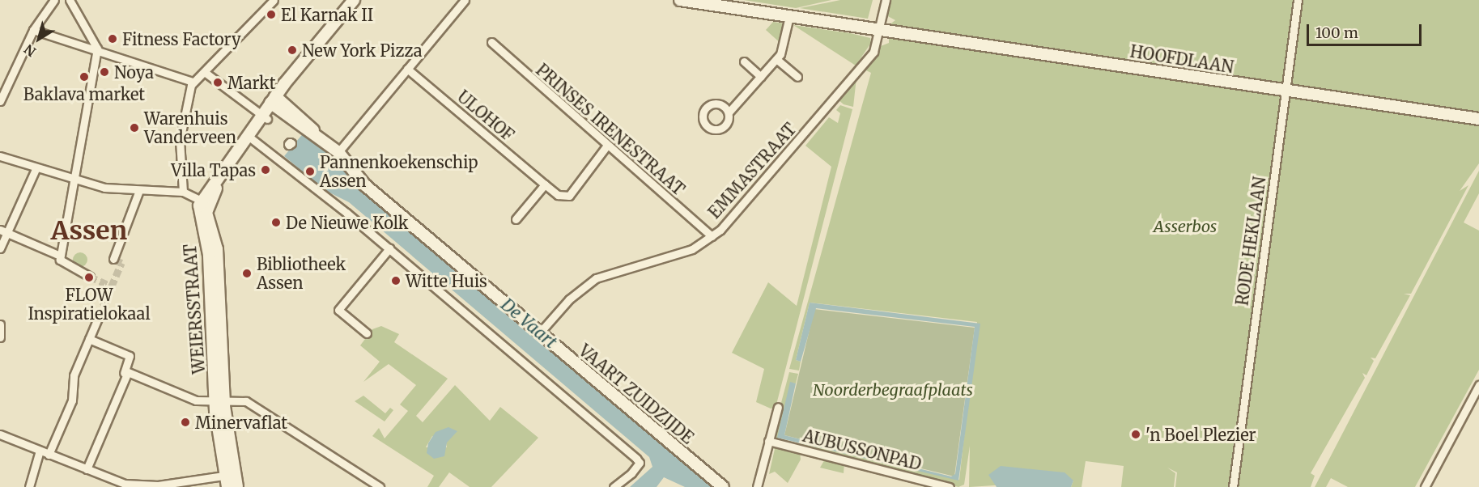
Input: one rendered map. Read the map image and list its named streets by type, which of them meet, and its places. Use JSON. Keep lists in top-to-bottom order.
{
  "streets": {
    "main road": ["HOOFDLAAN", "WEIERSSTRAAT", "VAART ZUIDZIJDE"],
    "street": [
      "ULOHOF",
      "PRINSES IRENESTRAAT",
      "EMMASTRAAT",
      "RODE HEKLAAN",
      "AUBUSSONPAD"
    ]
  },
  "crossings": [
    ["HOOFDLAAN", "EMMASTRAAT"],
    ["HOOFDLAAN", "RODE HEKLAAN"],
    ["ULOHOF", "PRINSES IRENESTRAAT"],
    ["PRINSES IRENESTRAAT", "EMMASTRAAT"],
    ["EMMASTRAAT", "VAART ZUIDZIJDE"]
  ],
  "districts": ["Assen"],
  "water": ["De Vaart"],
  "parks": ["Asserbos", "Noorderbegraafplaats"],
  "places": [
    "El Karnak II",
    "Fitness Factory",
    "New York Pizza",
    "Noya",
    "Baklava market",
    "Markt",
    "Warenhuis Vanderveen",
    "Villa Tapas",
    "Pannenkoekenschip Assen",
    "De Nieuwe Kolk",
    "Bibliotheek Assen",
    "FLOW Inspiratielokaal",
    "Witte Huis",
    "Minervaflat",
    "'n Boel Plezier"
  ],
  "scale_bar": "100 m",
  "north": "bottom left"
}
